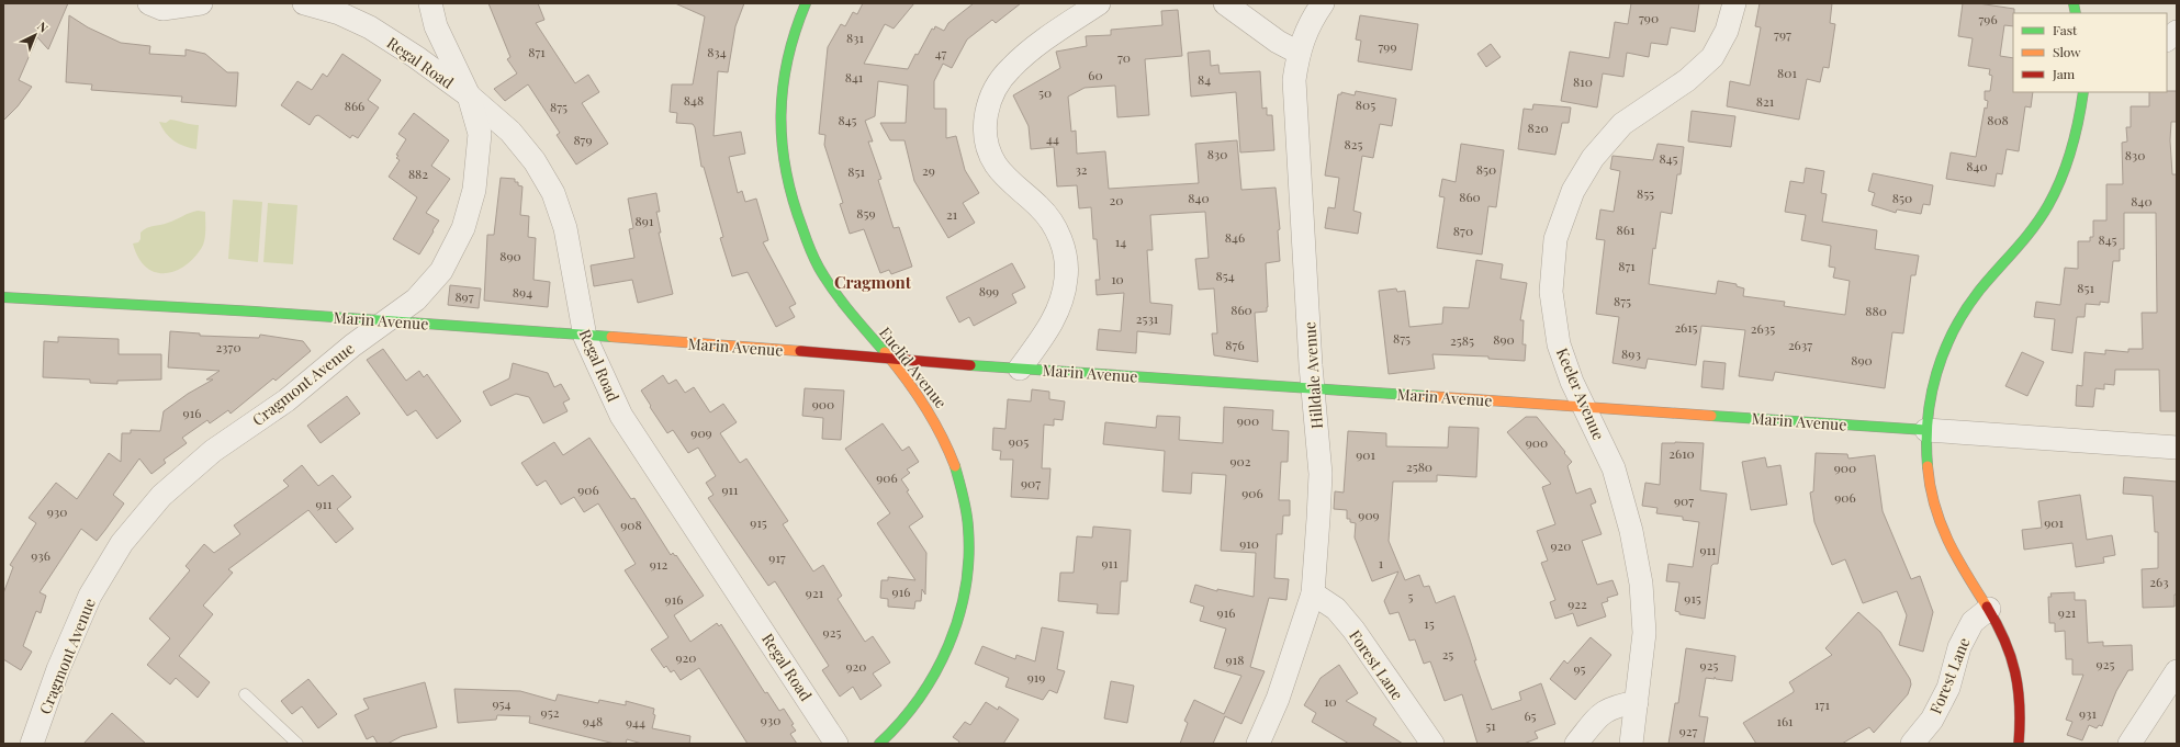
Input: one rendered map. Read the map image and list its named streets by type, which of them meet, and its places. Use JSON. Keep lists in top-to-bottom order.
{
  "streets": {
    "street": [
      "Regal Road",
      "Marin Avenue",
      "Euclid Avenue",
      "Hilldale Avenue",
      "Cragmont Avenue",
      "Keeler Avenue",
      "Forest Lane"
    ]
  },
  "crossings": [
    ["Regal Road", "Marin Avenue"],
    ["Regal Road", "Cragmont Avenue"],
    ["Marin Avenue", "Euclid Avenue"],
    ["Marin Avenue", "Hilldale Avenue"],
    ["Marin Avenue", "Cragmont Avenue"],
    ["Marin Avenue", "Keeler Avenue"],
    ["Hilldale Avenue", "Forest Lane"]
  ],
  "districts": ["Cragmont"],
  "house_numbers": [
    "790",
    "796",
    "797",
    "831",
    "799",
    "871",
    "834",
    "47",
    "70",
    "801",
    "60",
    "841",
    "84",
    "810",
    "50",
    "848",
    "821",
    "805",
    "866",
    "875",
    "845",
    "808",
    "820",
    "44",
    "879",
    "825",
    "830",
    "830",
    "845",
    "840",
    "32",
    "850",
    "29",
    "851",
    "882",
    "855",
    "860",
    "840",
    "850",
    "20",
    "840",
    "859",
    "21",
    "891",
    "861",
    "870",
    "846",
    "845",
    "14",
    "890",
    "871",
    "854",
    "10",
    "851",
    "899",
    "894",
    "897",
    "875",
    "860",
    "880",
    "2531",
    "2615",
    "2635",
    "875",
    "890",
    "2585",
    "876",
    "2637",
    "2370",
    "893",
    "890",
    "900",
    "916",
    "900",
    "909",
    "905",
    "900",
    "2610",
    "901",
    "902",
    "2580",
    "900",
    "906",
    "907",
    "906",
    "911",
    "906",
    "906",
    "907",
    "911",
    "930",
    "909",
    "915",
    "901",
    "908",
    "910",
    "920",
    "911",
    "936",
    "917",
    "911",
    "1",
    "912",
    "263",
    "916",
    "921",
    "5",
    "915",
    "916",
    "922",
    "916",
    "921",
    "15",
    "925",
    "25",
    "920",
    "918",
    "925",
    "925",
    "920",
    "95",
    "919",
    "10",
    "954",
    "171",
    "952",
    "931",
    "65",
    "930",
    "948",
    "161",
    "944",
    "51",
    "927"
  ],
  "legend": ["Fast", "Slow", "Jam"],
  "north": "top right"
}
